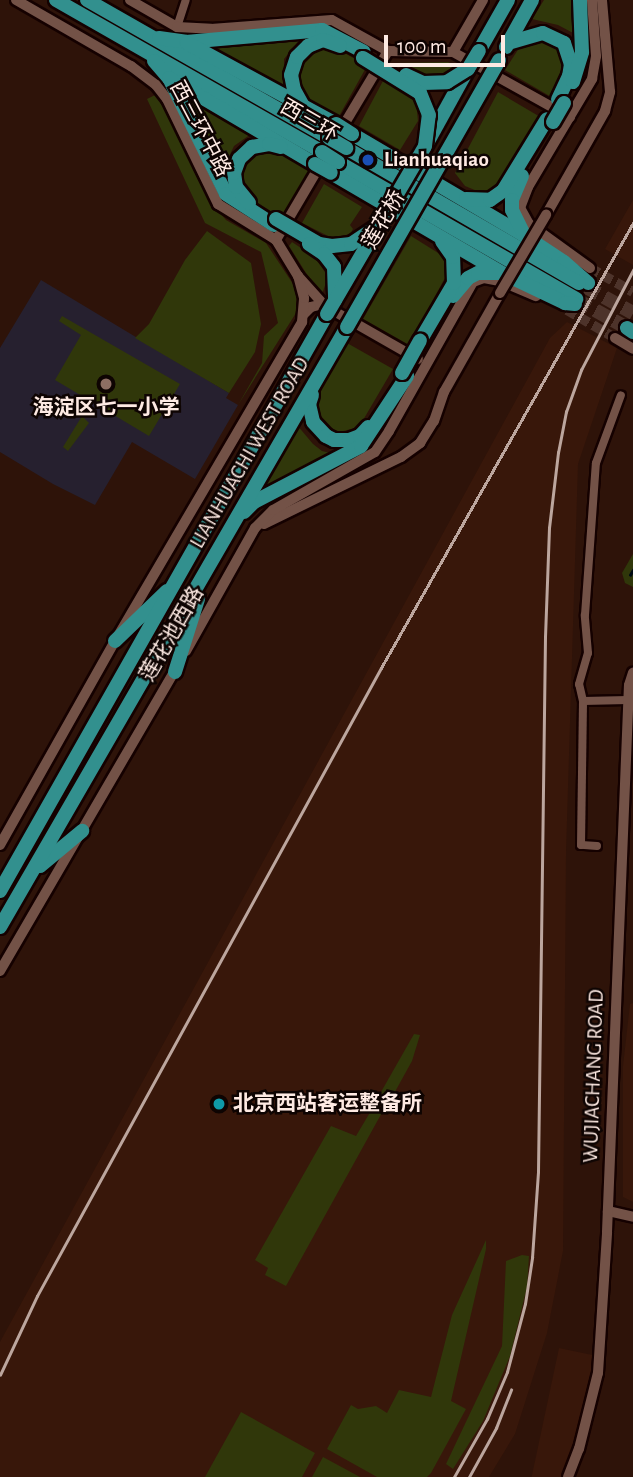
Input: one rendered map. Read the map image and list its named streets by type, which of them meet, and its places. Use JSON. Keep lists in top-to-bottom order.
{
  "streets": {
    "highway": ["西三环", "莲花桥", "LIANHUACHI WEST ROAD"],
    "street": ["西三环中路", "莲花池西路", "WUJIACHANG ROAD"]
  },
  "crossings": [
    ["西三环中路", "LIANHUACHI WEST ROAD"],
    ["西三环中路", "莲花池西路"],
    ["莲花桥", "LIANHUACHI WEST ROAD"]
  ],
  "places": ["Lianhuaqiao", "海淀区七一小学", "北京西站客运整备所"],
  "scale_bar": "100 m"
}
